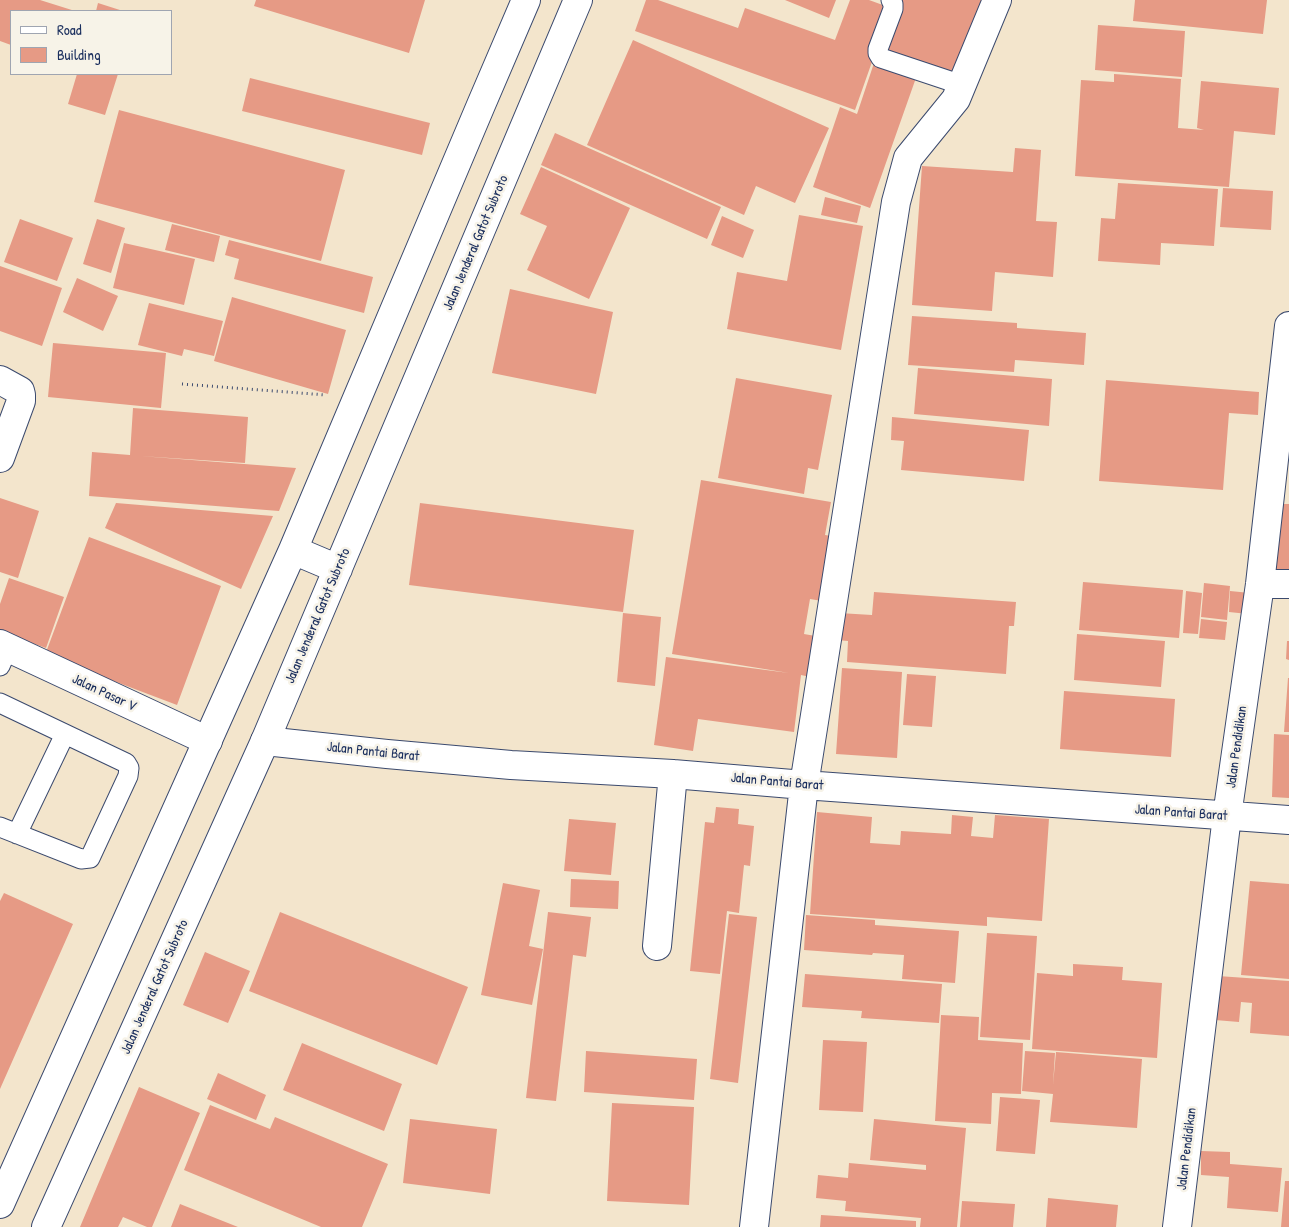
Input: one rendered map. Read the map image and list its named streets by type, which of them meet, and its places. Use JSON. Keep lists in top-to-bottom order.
{
  "streets": {
    "main road": [
      "Jalan Jenderal Gatot Subroto",
      "Jalan Pasar V",
      "Jalan Pendidikan",
      "Jalan Pantai Barat"
    ]
  },
  "crossings": [
    ["Jalan Jenderal Gatot Subroto", "Jalan Pantai Barat"],
    ["Jalan Pendidikan", "Jalan Pantai Barat"]
  ],
  "legend": ["Road", "Building"]
}
